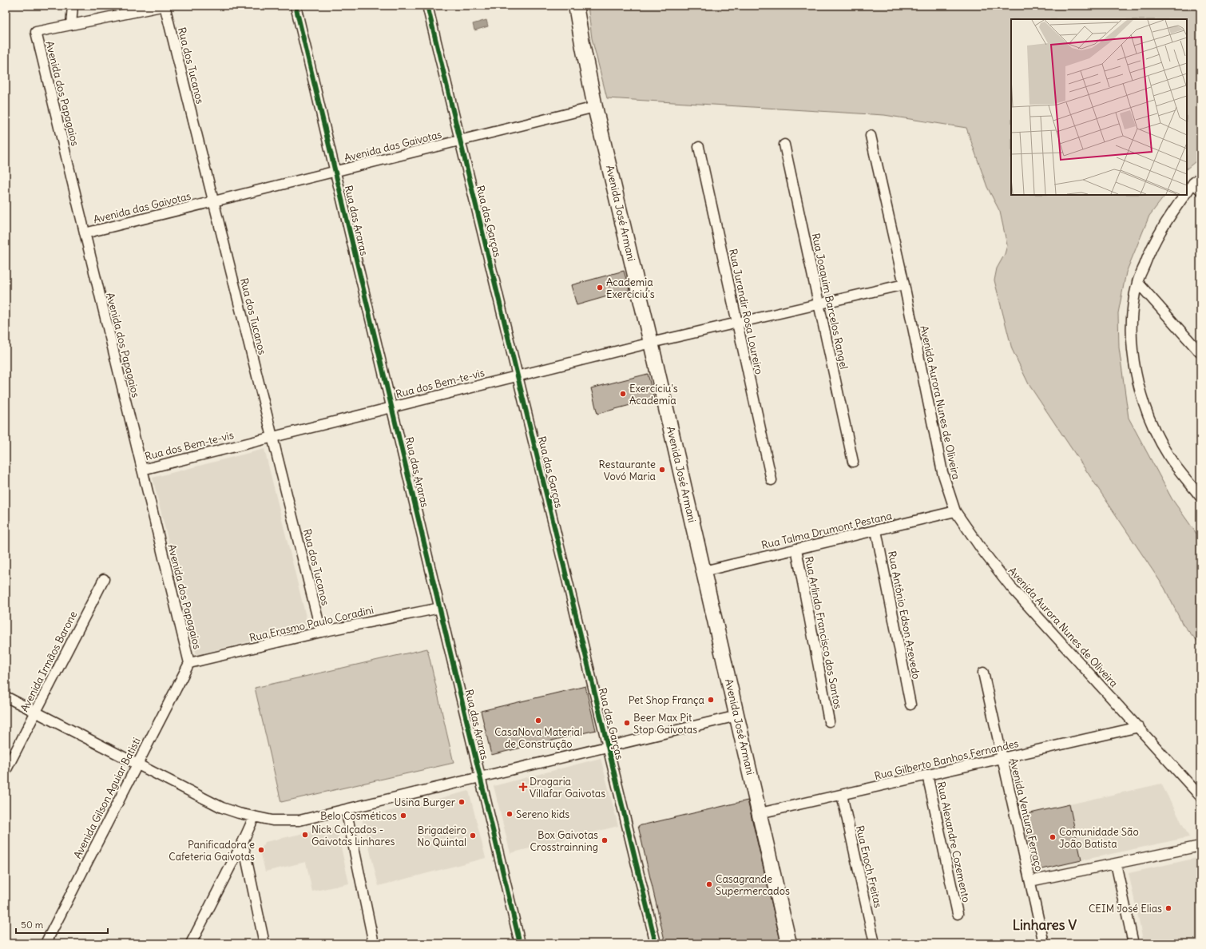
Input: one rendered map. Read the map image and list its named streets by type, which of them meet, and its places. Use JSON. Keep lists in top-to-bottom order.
{
  "streets": {
    "main road": ["Avenida José Armani"],
    "street": [
      "Rua dos Tucanos",
      "Avenida dos Papagaios",
      "Avenida das Gaivotas",
      "Rua das Araras",
      "Rua das Garças",
      "Rua Joaquim Barcelos Rangel",
      "Rua Jurandir Rosa Loureiro",
      "Rua dos Bem-te-vis",
      "Avenida Aurora Nunes de Oliveira",
      "Rua Talma Drumont Pestana",
      "Rua Antônio Edson Azevedo",
      "Rua Erasmo Paulo Coradini",
      "Rua Arlindo Francisco dos Santos",
      "Avenida Irmãos Barone",
      "Rua Gilberto Banhos Fernandes",
      "Avenida Gilson Aguiar Batisti",
      "Avenida Ventura Ferraço",
      "Rua Alexandre Cozemento",
      "Rua Enoch Freitas"
    ]
  },
  "crossings": [
    ["Rua dos Tucanos", "Avenida das Gaivotas"],
    ["Rua dos Tucanos", "Rua dos Bem-te-vis"],
    ["Rua dos Tucanos", "Rua Erasmo Paulo Coradini"],
    ["Avenida dos Papagaios", "Avenida das Gaivotas"],
    ["Avenida dos Papagaios", "Rua dos Bem-te-vis"],
    ["Avenida dos Papagaios", "Rua Erasmo Paulo Coradini"],
    ["Avenida dos Papagaios", "Avenida Gilson Aguiar Batisti"],
    ["Avenida das Gaivotas", "Avenida José Armani"],
    ["Avenida das Gaivotas", "Rua das Araras"],
    ["Avenida das Gaivotas", "Rua das Garças"],
    ["Avenida José Armani", "Rua dos Bem-te-vis"],
    ["Avenida José Armani", "Rua Talma Drumont Pestana"],
    ["Avenida José Armani", "Rua Gilberto Banhos Fernandes"],
    ["Rua das Araras", "Rua dos Bem-te-vis"],
    ["Rua das Araras", "Rua Erasmo Paulo Coradini"],
    ["Rua das Garças", "Rua dos Bem-te-vis"],
    ["Rua Joaquim Barcelos Rangel", "Rua dos Bem-te-vis"],
    ["Rua Jurandir Rosa Loureiro", "Rua dos Bem-te-vis"],
    ["Rua dos Bem-te-vis", "Avenida Aurora Nunes de Oliveira"],
    ["Avenida Aurora Nunes de Oliveira", "Rua Talma Drumont Pestana"],
    ["Avenida Aurora Nunes de Oliveira", "Rua Gilberto Banhos Fernandes"],
    ["Rua Talma Drumont Pestana", "Rua Antônio Edson Azevedo"],
    ["Rua Talma Drumont Pestana", "Rua Arlindo Francisco dos Santos"],
    ["Rua Erasmo Paulo Coradini", "Avenida Gilson Aguiar Batisti"],
    ["Rua Gilberto Banhos Fernandes", "Avenida Ventura Ferraço"],
    ["Rua Gilberto Banhos Fernandes", "Rua Alexandre Cozemento"],
    ["Rua Gilberto Banhos Fernandes", "Rua Enoch Freitas"]
  ],
  "districts": ["Linhares V"],
  "places": {
    "other": [
      "Academia Exercíciu's",
      "Exercíciu's Academia",
      "Restaurante Vovó Maria",
      "Pet Shop França",
      "CasaNova Material de Construção",
      "Beer Max Pit Stop Gaivotas",
      "Usina Burger",
      "Sereno kids",
      "Belo Cosméticos",
      "Nick Calçados - Gaivotas Linhares",
      "Brigadeiro No Quintal",
      "Comunidade São João Batista",
      "Box Gaivotas Crosstrainning",
      "Panificadora e Cafeteria Gaivotas",
      "Casagrande Supermercados",
      "CEIM José Elias"
    ],
    "health": ["Drogaria Villafar Gaivotas"]
  },
  "scale_bar": "50 m"
}
